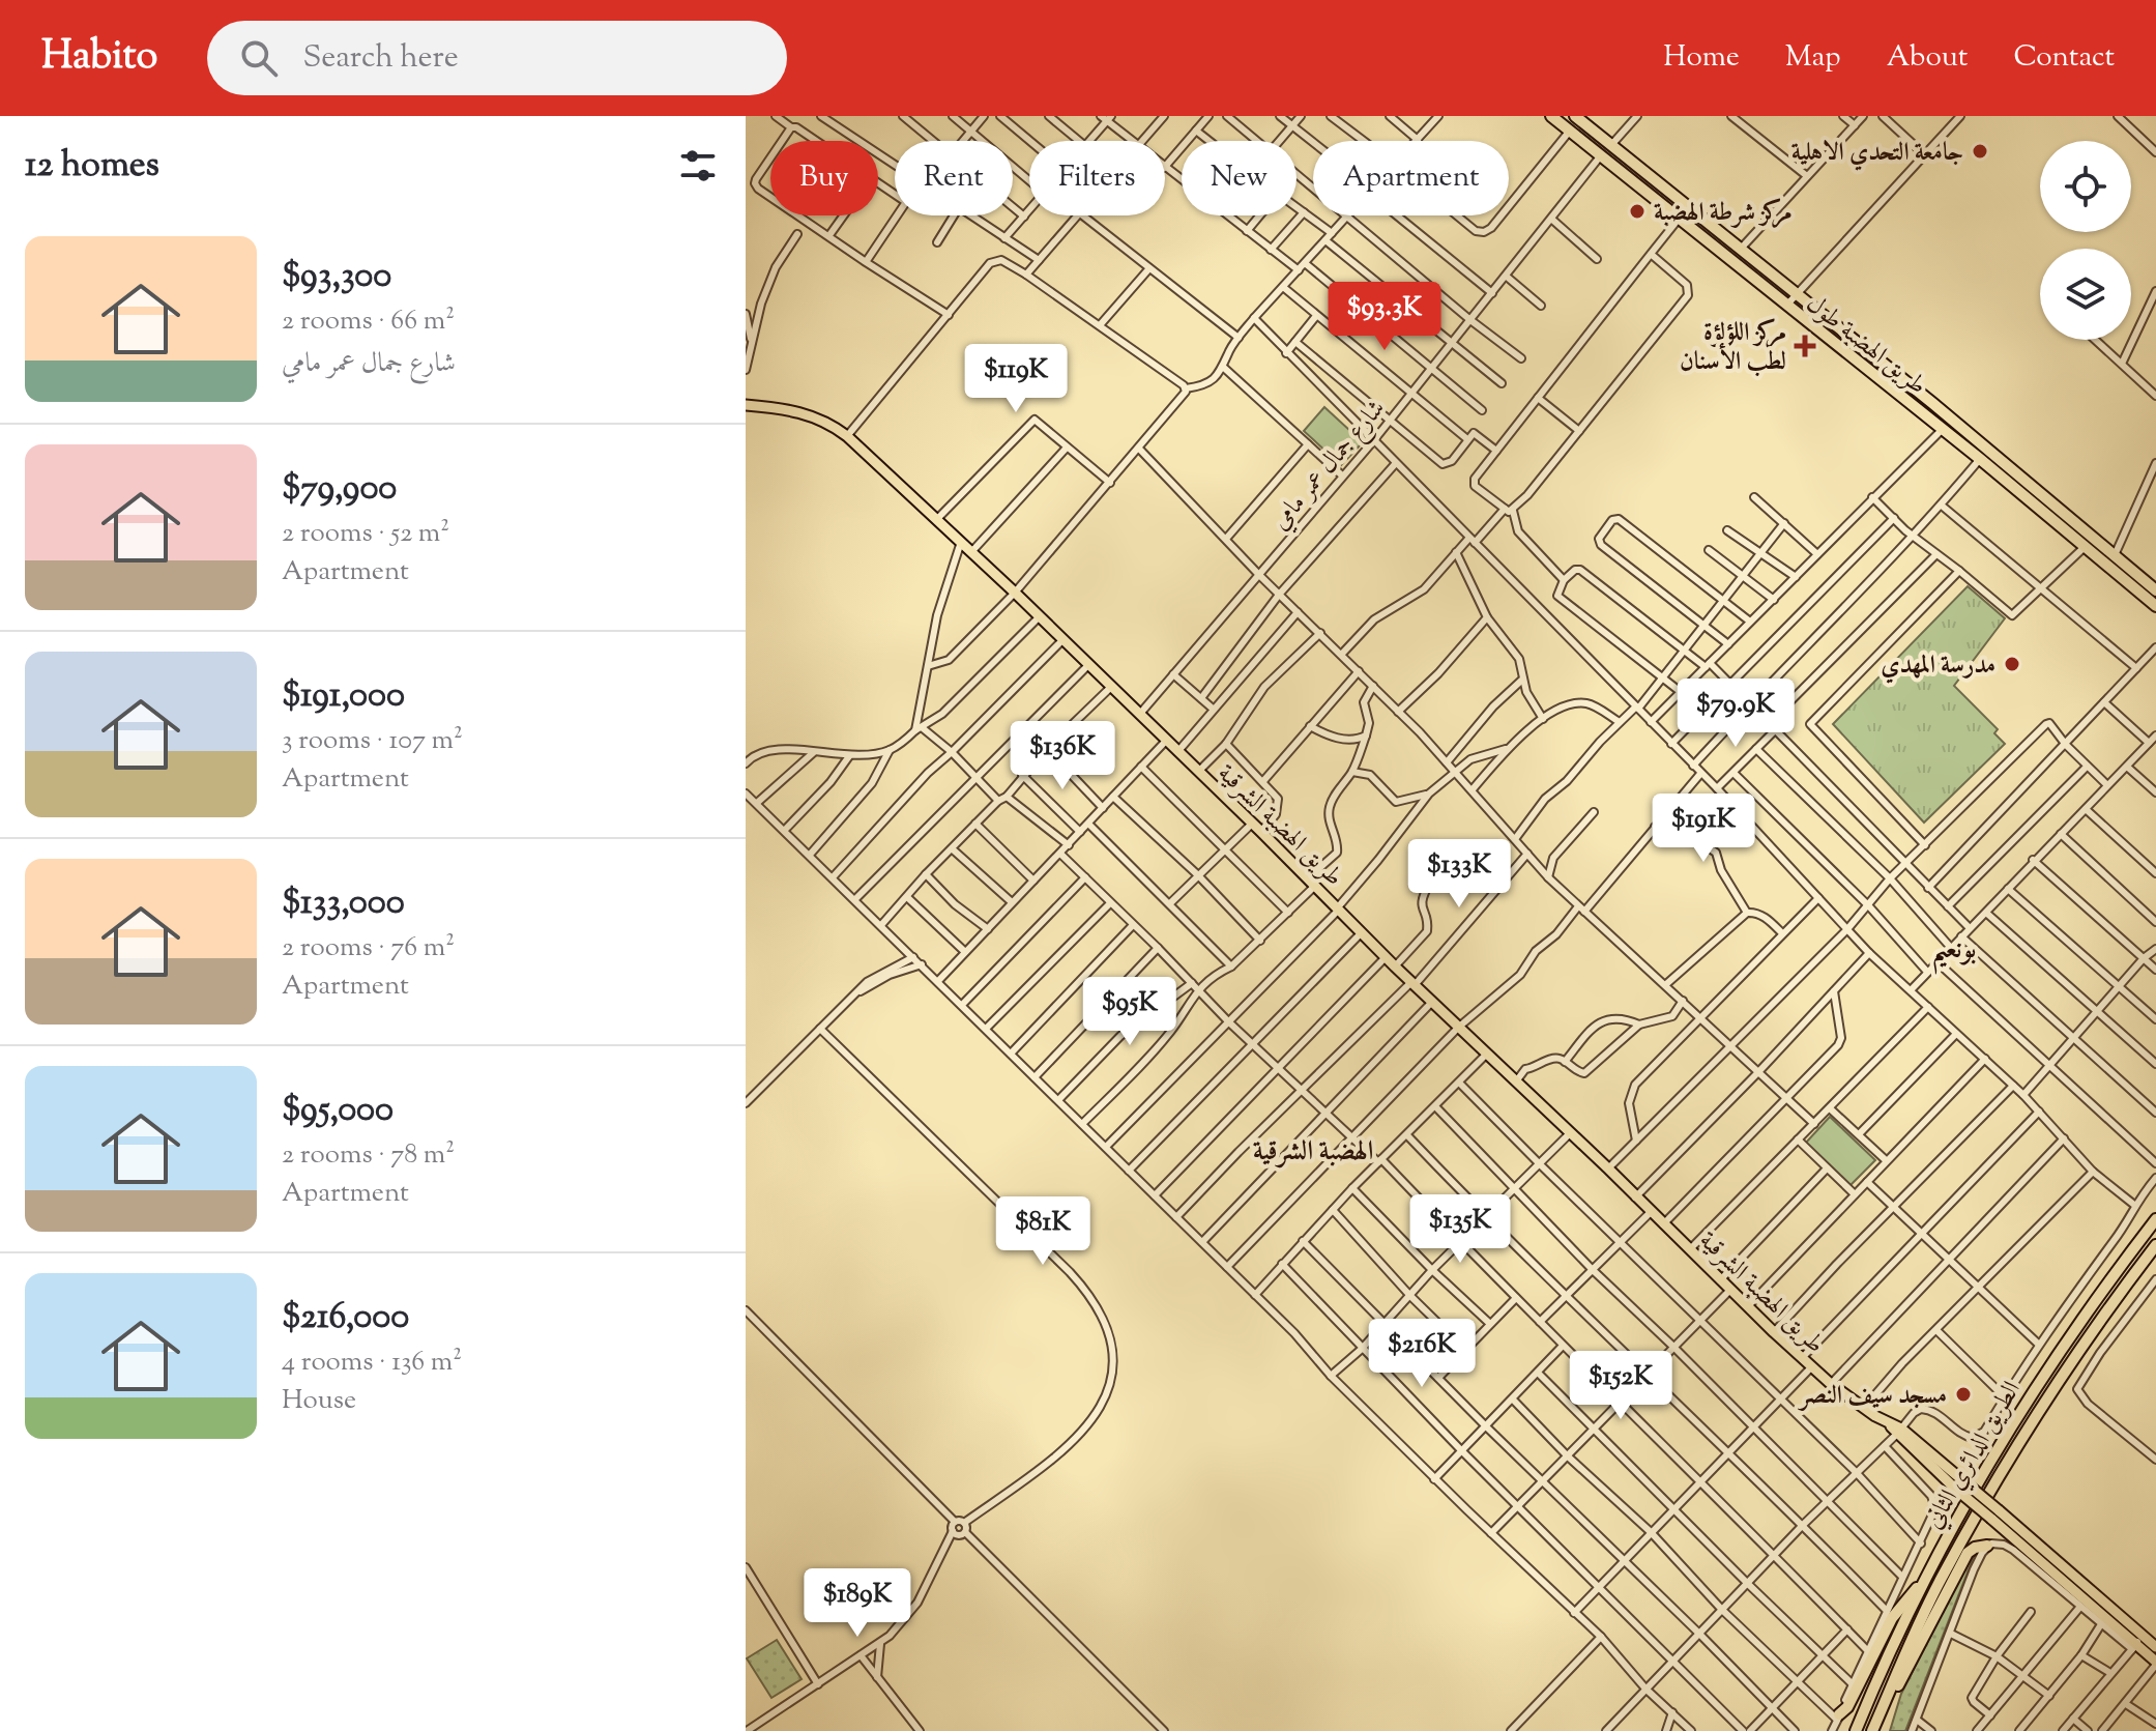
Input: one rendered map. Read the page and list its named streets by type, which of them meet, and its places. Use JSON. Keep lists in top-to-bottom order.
{
  "streets": {
    "highway": ["طريق الهضبة طول", "الطريق الدائري الثاني"],
    "main road": ["طريق الهضبة الشرقية"],
    "street": ["شارع جمال عمر مامي"]
  },
  "crossings": [
    ["طريق الهضبة طول", "شارع جمال عمر مامي"],
    ["شارع جمال عمر مامي", "طريق الهضبة الشرقية"]
  ],
  "districts": ["بونعيم", "الهضبة الشرقية"],
  "places": {
    "other": [
      "جامعة التحدي الاهلية",
      "مركز شرطة الهضبة",
      "مدرسة المهدي",
      "مسجد سيف النصر"
    ],
    "health": ["مركز اللؤلؤة لطب الأسنان"]
  },
  "page": {
    "header": "Habito",
    "search": "Search here",
    "nav": [
      "Home",
      "Map",
      "About",
      "Contact"
    ],
    "heading": "12 homes",
    "chip": [
      "Buy",
      "Rent",
      "Filters",
      "New",
      "Apartment"
    ],
    "list": [
      {
        "name": "$93,300",
        "note": "2 rooms · 66 m² · شارع جمال عمر مامي"
      },
      {
        "name": "$79,900",
        "note": "2 rooms · 52 m² · Apartment"
      },
      {
        "name": "$191,000",
        "note": "3 rooms · 107 m² · Apartment"
      },
      {
        "name": "$133,000",
        "note": "2 rooms · 76 m² · Apartment"
      },
      {
        "name": "$95,000",
        "note": "2 rooms · 78 m² · Apartment"
      },
      {
        "name": "$216,000",
        "note": "4 rooms · 136 m² · House"
      }
    ],
    "price": [
      "$93.3K",
      "$119K",
      "$79.9K",
      "$136K",
      "$191K",
      "$133K",
      "$95K",
      "$135K",
      "$81K",
      "$216K",
      "$152K",
      "$189K"
    ]
  }
}
